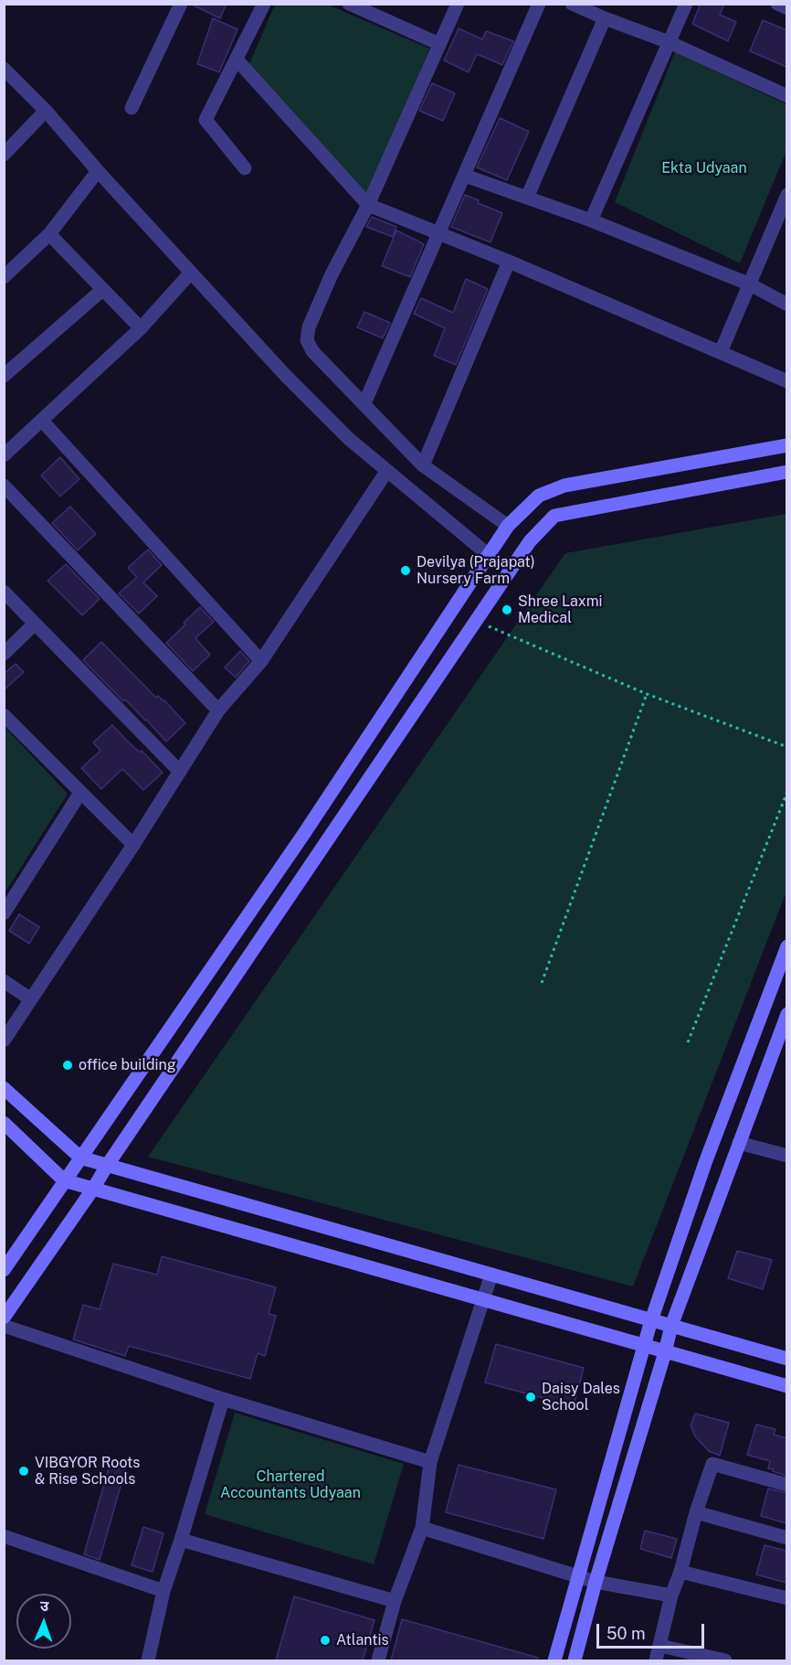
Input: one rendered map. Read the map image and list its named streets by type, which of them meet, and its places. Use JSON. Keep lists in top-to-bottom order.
{
  "parks": ["Ekta Udyaan", "Chartered Accountants Udyaan"],
  "places": [
    "Devilya (Prajapat) Nursery Farm",
    "Shree Laxmi Medical",
    "office building",
    "Daisy Dales School",
    "VIBGYOR Roots & Rise Schools",
    "Atlantis"
  ],
  "scale_bar": "50 m",
  "north": "top"
}
